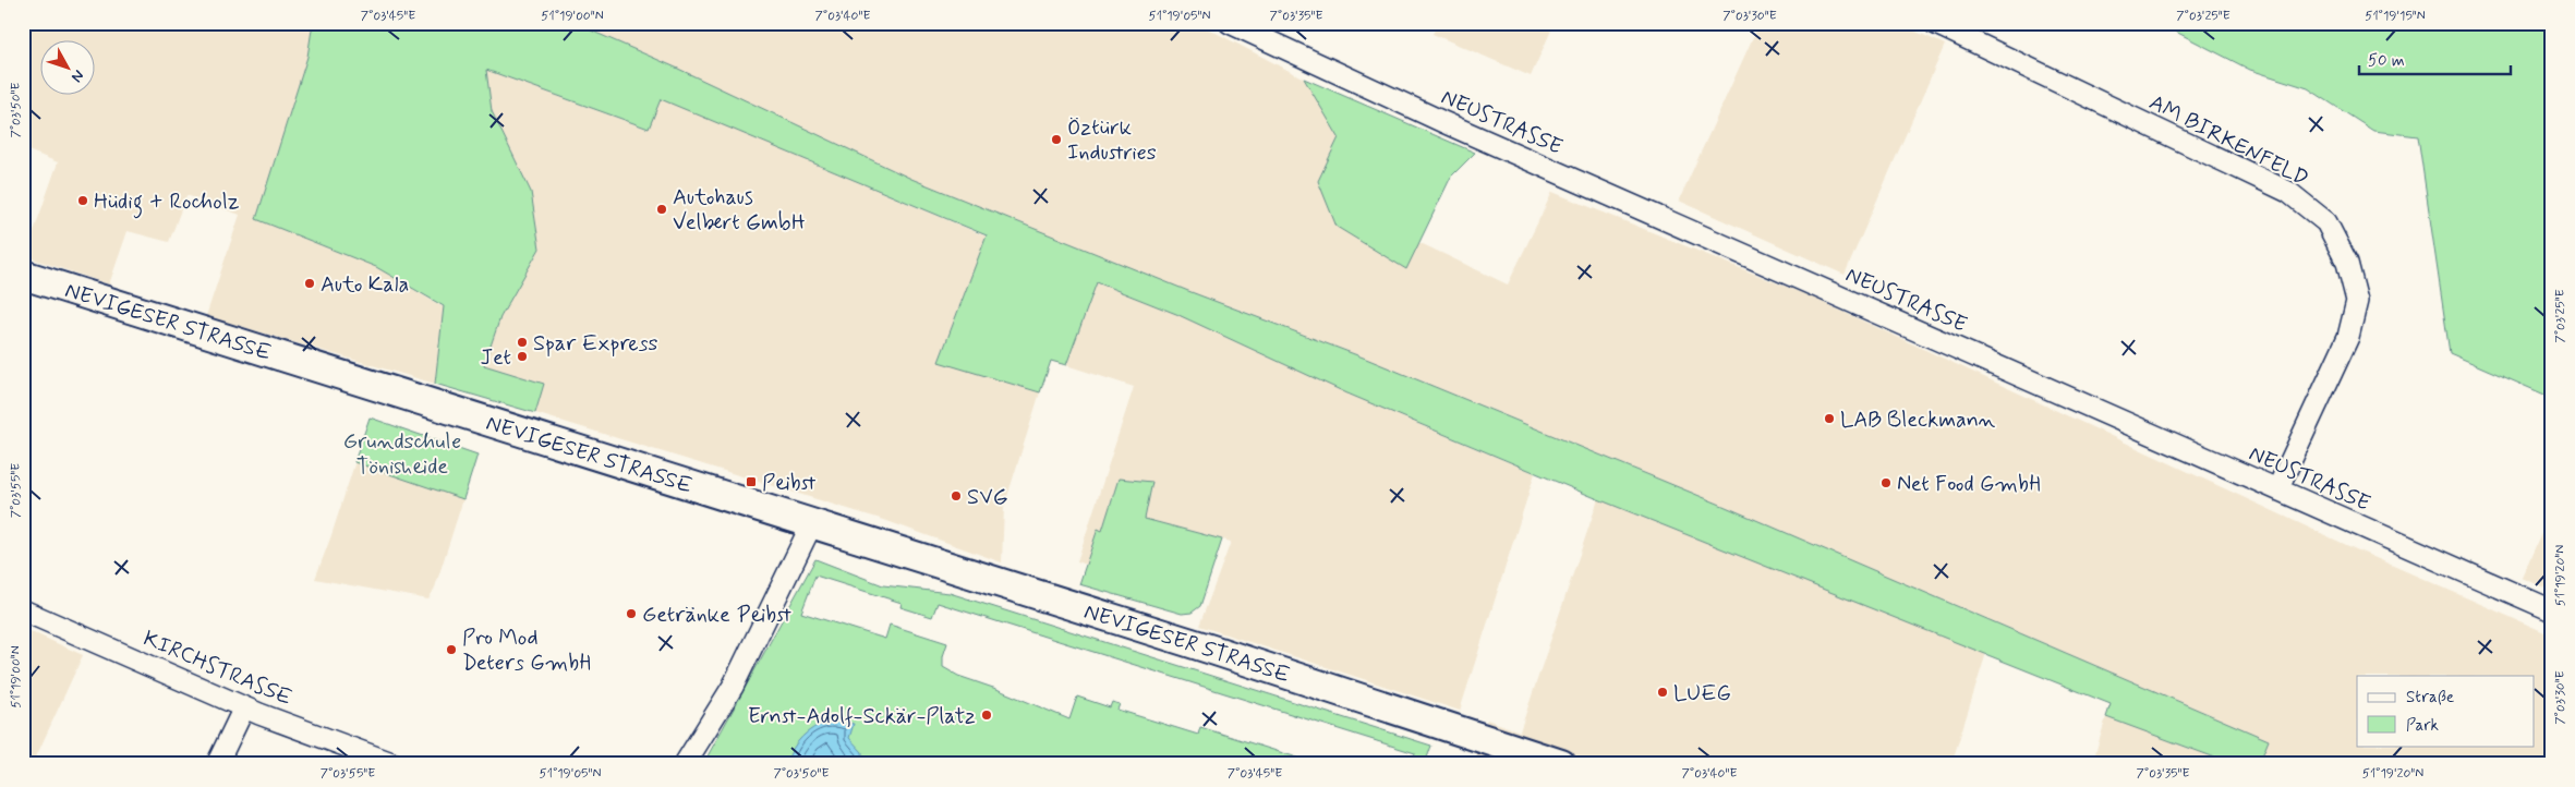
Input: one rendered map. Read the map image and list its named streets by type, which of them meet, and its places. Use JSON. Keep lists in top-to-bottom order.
{
  "streets": {
    "main road": ["NEVIGESER STRASSE"],
    "street": ["NEUSTRASSE", "AM BIRKENFELD", "KIRCHSTRASSE"]
  },
  "crossings": [
    ["NEUSTRASSE", "AM BIRKENFELD"]
  ],
  "parks": ["Grundschule Tönisheide"],
  "places": {
    "other": [
      "Öztürk Industries",
      "Hüdig + Rocholz",
      "Autohaus Velbert GmbH",
      "Auto Kala",
      "Spar Express",
      "Jet",
      "LAB Bleckmann",
      "Net Food GmbH",
      "SVG",
      "Getränke Peibst",
      "Pro Mod Deters GmbH",
      "LUEG",
      "Ernst-Adolf-Sckär-Platz"
    ],
    "transit": ["Peibst"]
  },
  "legend": ["Straße", "Park"],
  "scale_bar": "50 m",
  "north": "bottom right",
  "coordinates": [
    "7°03'45\"E",
    "51°19'00\"N",
    "7°03'40\"E",
    "51°19'05\"N",
    "7°03'35\"E",
    "7°03'30\"E",
    "7°03'25\"E",
    "51°19'15\"N",
    "7°03'50\"E",
    "7°03'55\"E",
    "51°19'20\"N"
  ]
}
